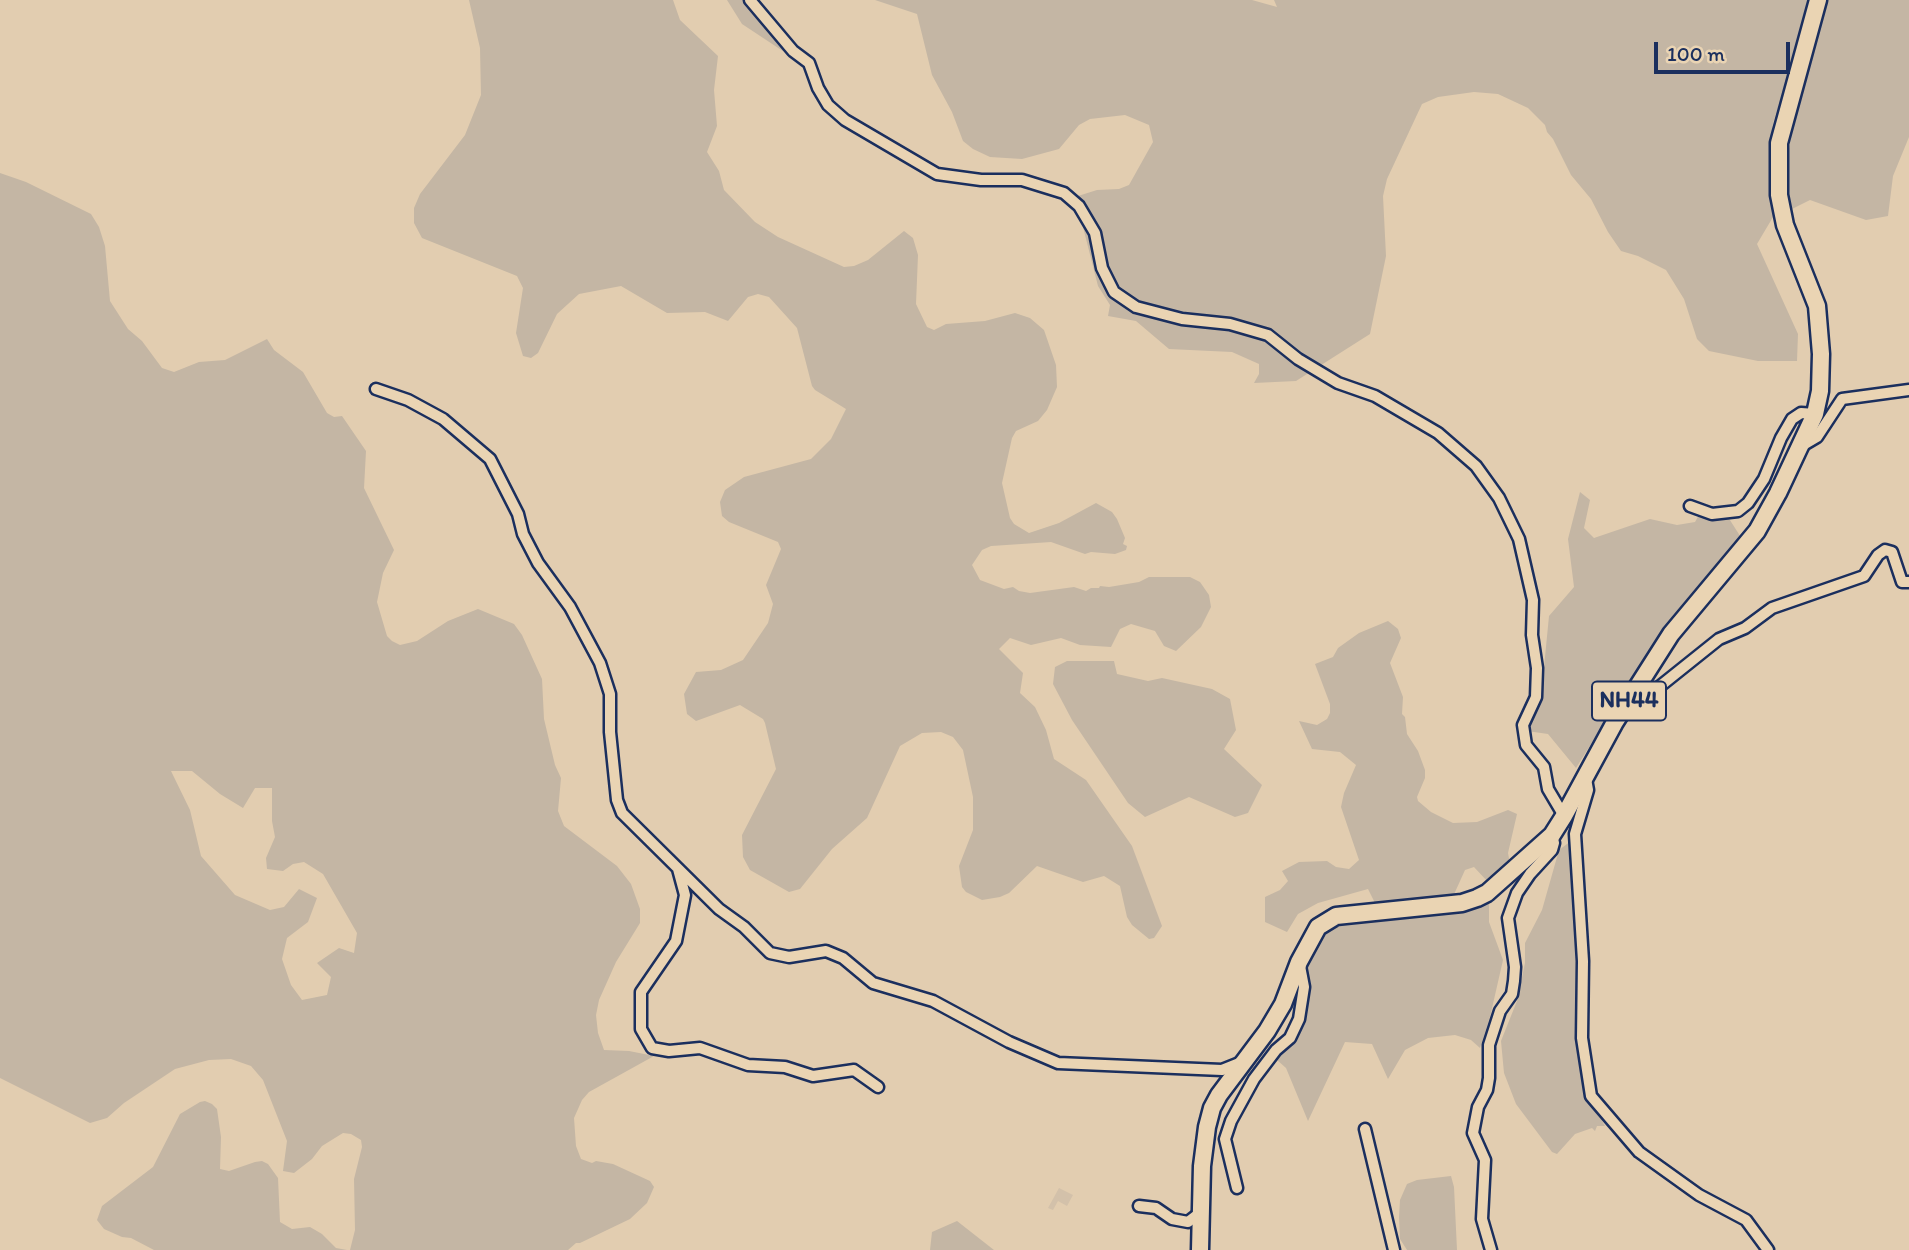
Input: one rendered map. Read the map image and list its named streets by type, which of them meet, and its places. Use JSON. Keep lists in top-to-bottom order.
{
  "streets": {
    "main road": ["NH44"]
  },
  "scale_bar": "100 m"
}
